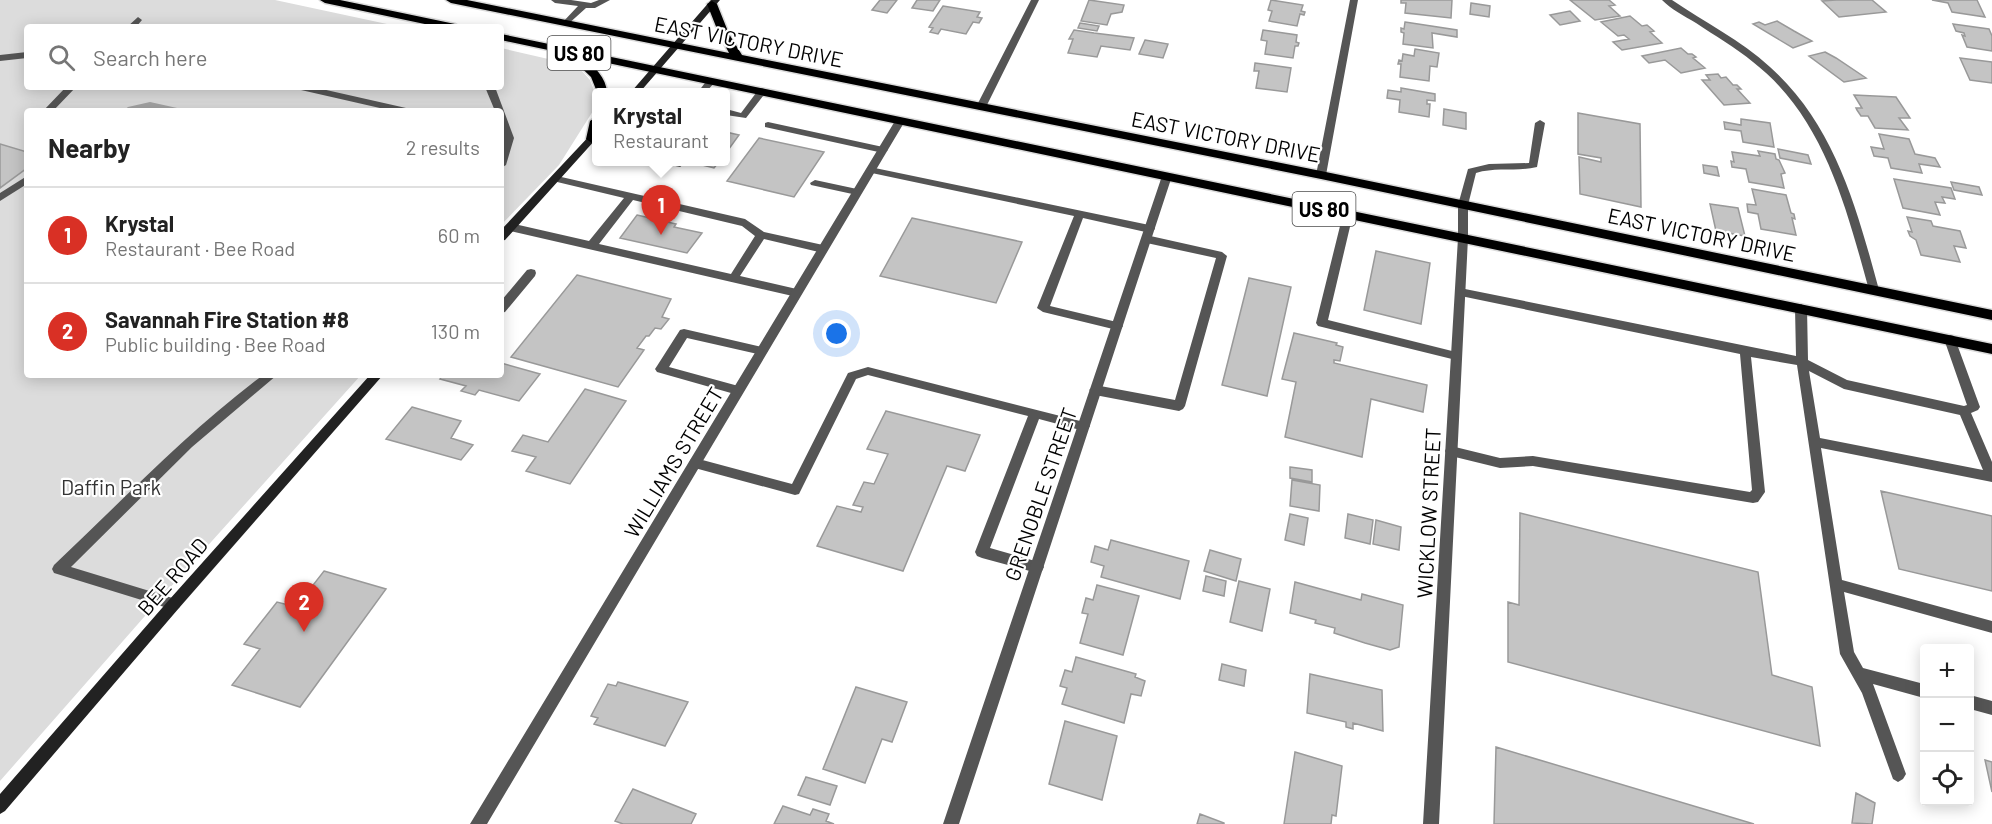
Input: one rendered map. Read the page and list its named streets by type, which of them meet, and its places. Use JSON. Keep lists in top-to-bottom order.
{
  "streets": {
    "main road": ["EAST VICTORY DRIVE", "US 80", "BEE ROAD"],
    "street": ["WILLIAMS STREET", "GRENOBLE STREET", "WICKLOW STREET"]
  },
  "crossings": [
    ["EAST VICTORY DRIVE", "WICKLOW STREET"],
    ["US 80", "WILLIAMS STREET"],
    ["US 80", "GRENOBLE STREET"],
    ["US 80", "WICKLOW STREET"]
  ],
  "parks": ["Daffin Park"],
  "page": {
    "search": "Search here",
    "popup": ["Krystal", "Restaurant"],
    "heading": ["Nearby", "2 results"],
    "pins": ["1", "2"],
    "list": [
      {
        "mark": "1",
        "name": "Krystal",
        "note": "Restaurant · Bee Road",
        "value": "60 m"
      },
      {
        "mark": "2",
        "name": "Savannah Fire Station #8",
        "note": "Public building · Bee Road",
        "value": "130 m"
      }
    ],
    "map_buttons": ["+", "−"]
  }
}
